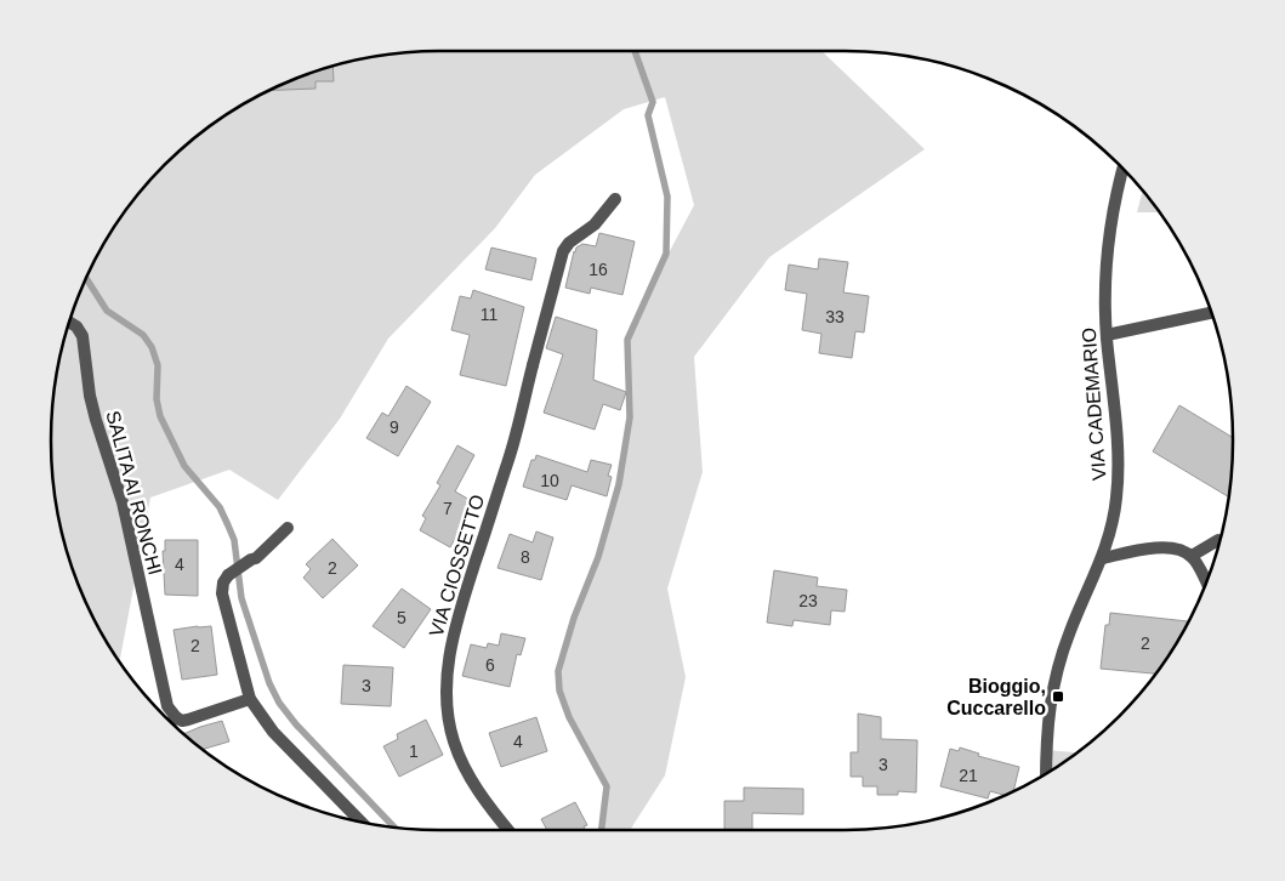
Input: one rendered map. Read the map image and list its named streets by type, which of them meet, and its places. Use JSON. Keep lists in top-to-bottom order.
{
  "streets": {
    "street": ["VIA CADEMARIO", "SALITA AI RONCHI", "VIA CIOSSETTO"]
  },
  "places": {
    "transit": ["Bioggio, Cuccarello"]
  },
  "house_numbers": [
    "16",
    "11",
    "33",
    "9",
    "10",
    "7",
    "8",
    "4",
    "2",
    "23",
    "5",
    "2",
    "2",
    "6",
    "3",
    "4",
    "1",
    "3",
    "21"
  ]
}
